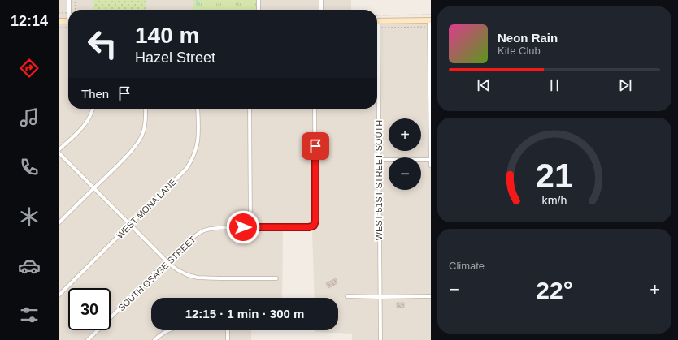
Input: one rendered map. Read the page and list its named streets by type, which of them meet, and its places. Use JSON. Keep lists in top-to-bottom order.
{
  "streets": {
    "street": ["WEST 51ST STREET SOUTH", "WEST MONA LANE", "SOUTH OSAGE STREET"]
  },
  "page": {
    "tabs": "12:14",
    "turn": ["140 m", "Hazel Street"],
    "song": ["Neon Rain", "Kite Club"],
    "then": "Then",
    "map_buttons": ["+", "−"],
    "tile": "Climate",
    "heat": ["−", "22°", "+"],
    "limit": "30",
    "trip": "12:15 · 1 min · 300 m",
    "gauge": ["21", "km/h"]
  }
}
